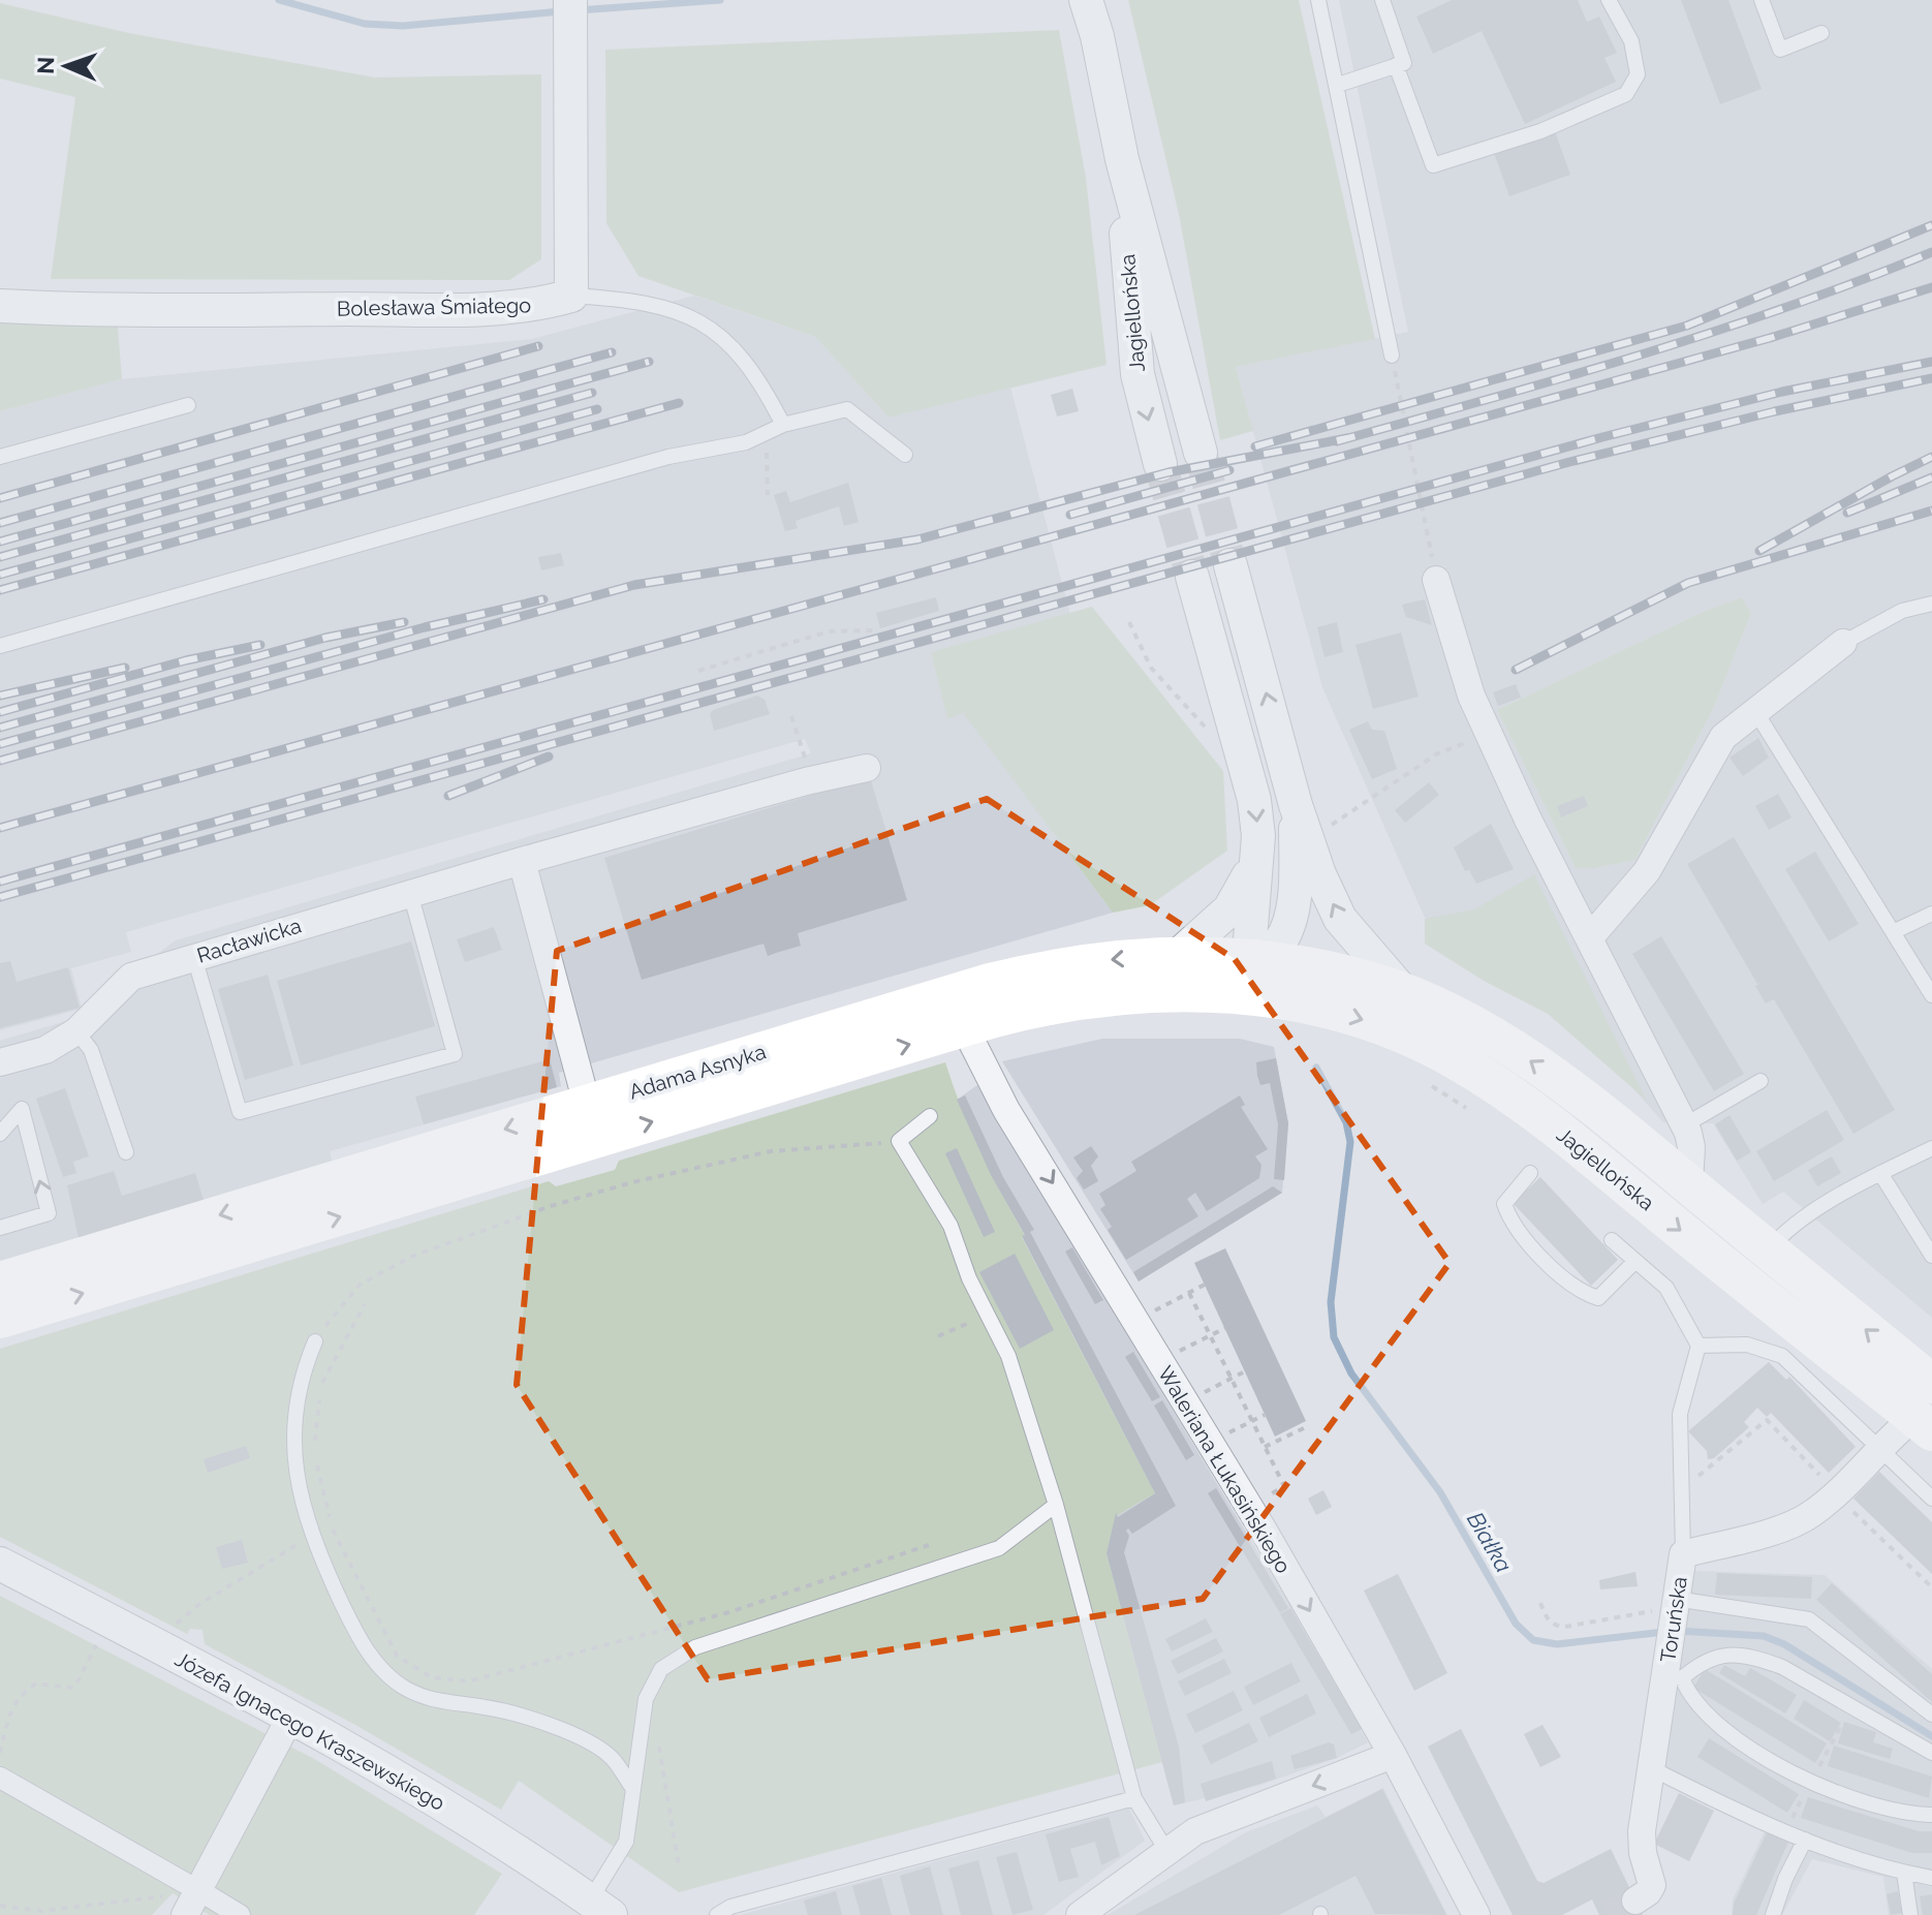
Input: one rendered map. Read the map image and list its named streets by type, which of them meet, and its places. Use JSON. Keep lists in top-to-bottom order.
{
  "streets": {
    "main road": ["Jagiellońska", "Adama Asnyka"],
    "street": [
      "Bolesława Śmiałego",
      "Racławicka",
      "Waleriana Łukasińskiego",
      "Toruńska",
      "Józefa Ignacego Kraszewskiego"
    ]
  },
  "crossings": [
    ["Jagiellońska", "Adama Asnyka"],
    ["Jagiellońska", "Toruńska"],
    ["Adama Asnyka", "Waleriana Łukasińskiego"]
  ],
  "one_way": ["Waleriana Łukasińskiego"],
  "water": ["Białka"],
  "north": "left"
}
